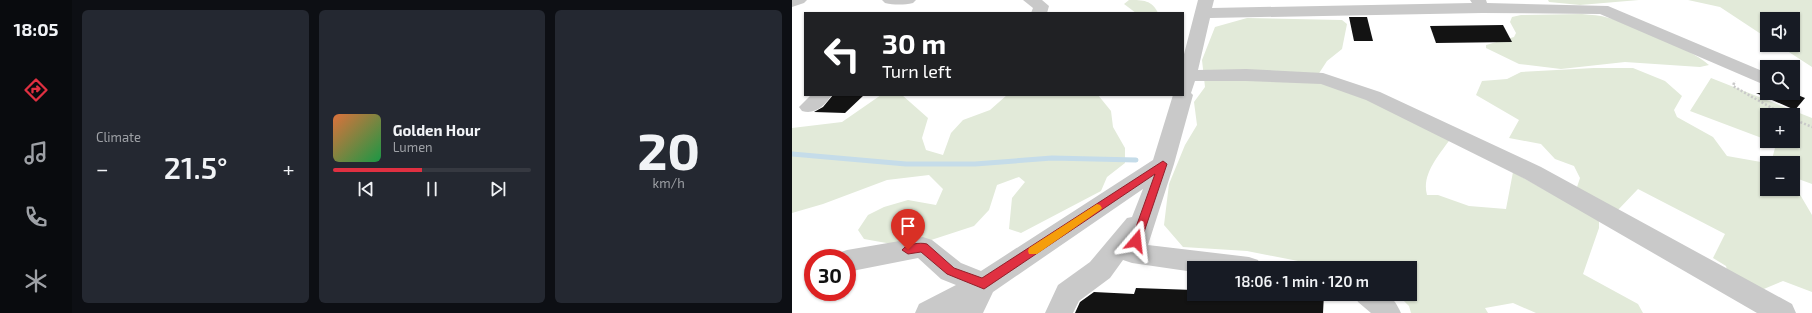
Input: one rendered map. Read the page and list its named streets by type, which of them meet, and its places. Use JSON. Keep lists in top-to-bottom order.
{
  "page": {
    "tabs": "18:05",
    "tile": [
      "Climate",
      ["20", "km/h"]
    ],
    "map_buttons": ["+", "−"],
    "turn": ["30 m", "Turn left"],
    "song": ["Golden Hour", "Lumen"],
    "heat": ["−", "21.5°", "+"],
    "limit": "30",
    "trip": "18:06 · 1 min · 120 m"
  }
}
